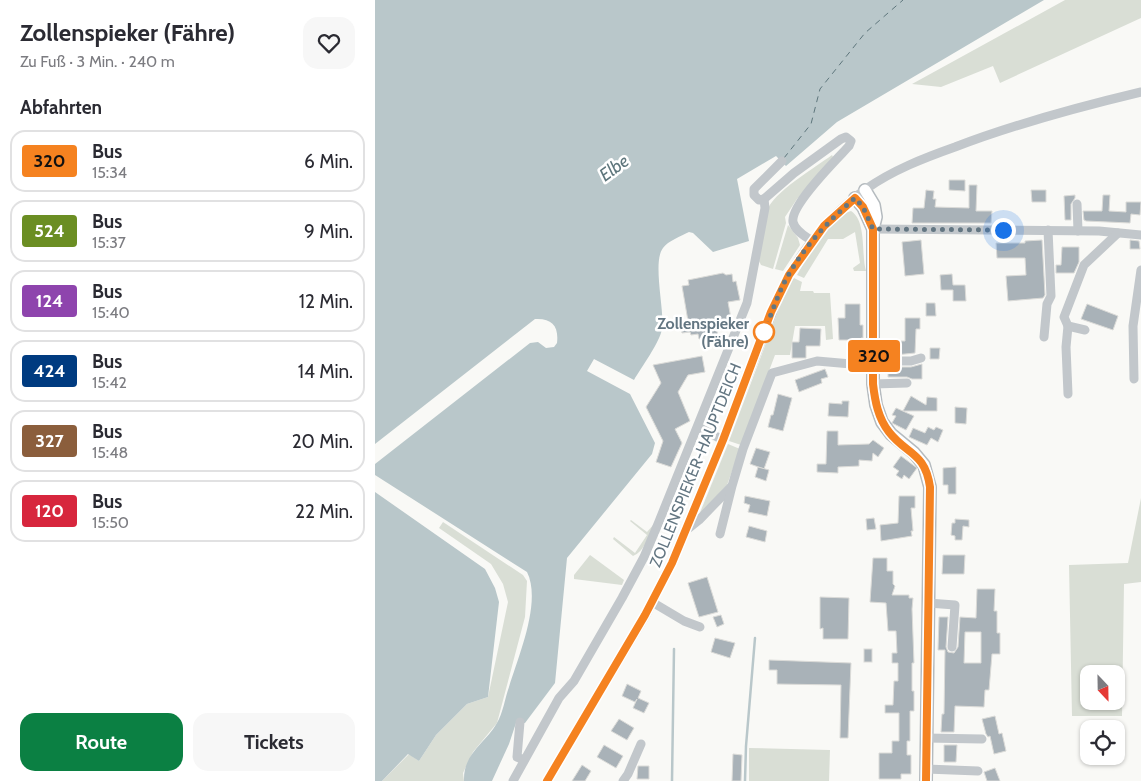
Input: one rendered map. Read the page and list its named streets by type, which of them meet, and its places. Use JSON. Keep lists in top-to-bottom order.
{
  "streets": {
    "street": ["ZOLLENSPIEKER-HAUPTDEICH"]
  },
  "water": ["Elbe"],
  "places": ["Zollenspieker (Fähre)"],
  "lines": ["bus line 320"],
  "north": "bottom",
  "page": {
    "heading": [
      ["Zollenspieker (Fähre)", "Zu Fuß · 3 Min. · 240 m"],
      "Abfahrten"
    ],
    "on_map": "320",
    "list": [
      {
        "mark": "320",
        "name": "Bus",
        "note": "15:34",
        "value": "6 Min."
      },
      {
        "mark": "524",
        "name": "Bus",
        "note": "15:37",
        "value": "9 Min."
      },
      {
        "mark": "124",
        "name": "Bus",
        "note": "15:40",
        "value": "12 Min."
      },
      {
        "mark": "424",
        "name": "Bus",
        "note": "15:42",
        "value": "14 Min."
      },
      {
        "mark": "327",
        "name": "Bus",
        "note": "15:48",
        "value": "20 Min."
      },
      {
        "mark": "120",
        "name": "Bus",
        "note": "15:50",
        "value": "22 Min."
      }
    ],
    "buttons": ["Route", "Tickets"]
  }
}
